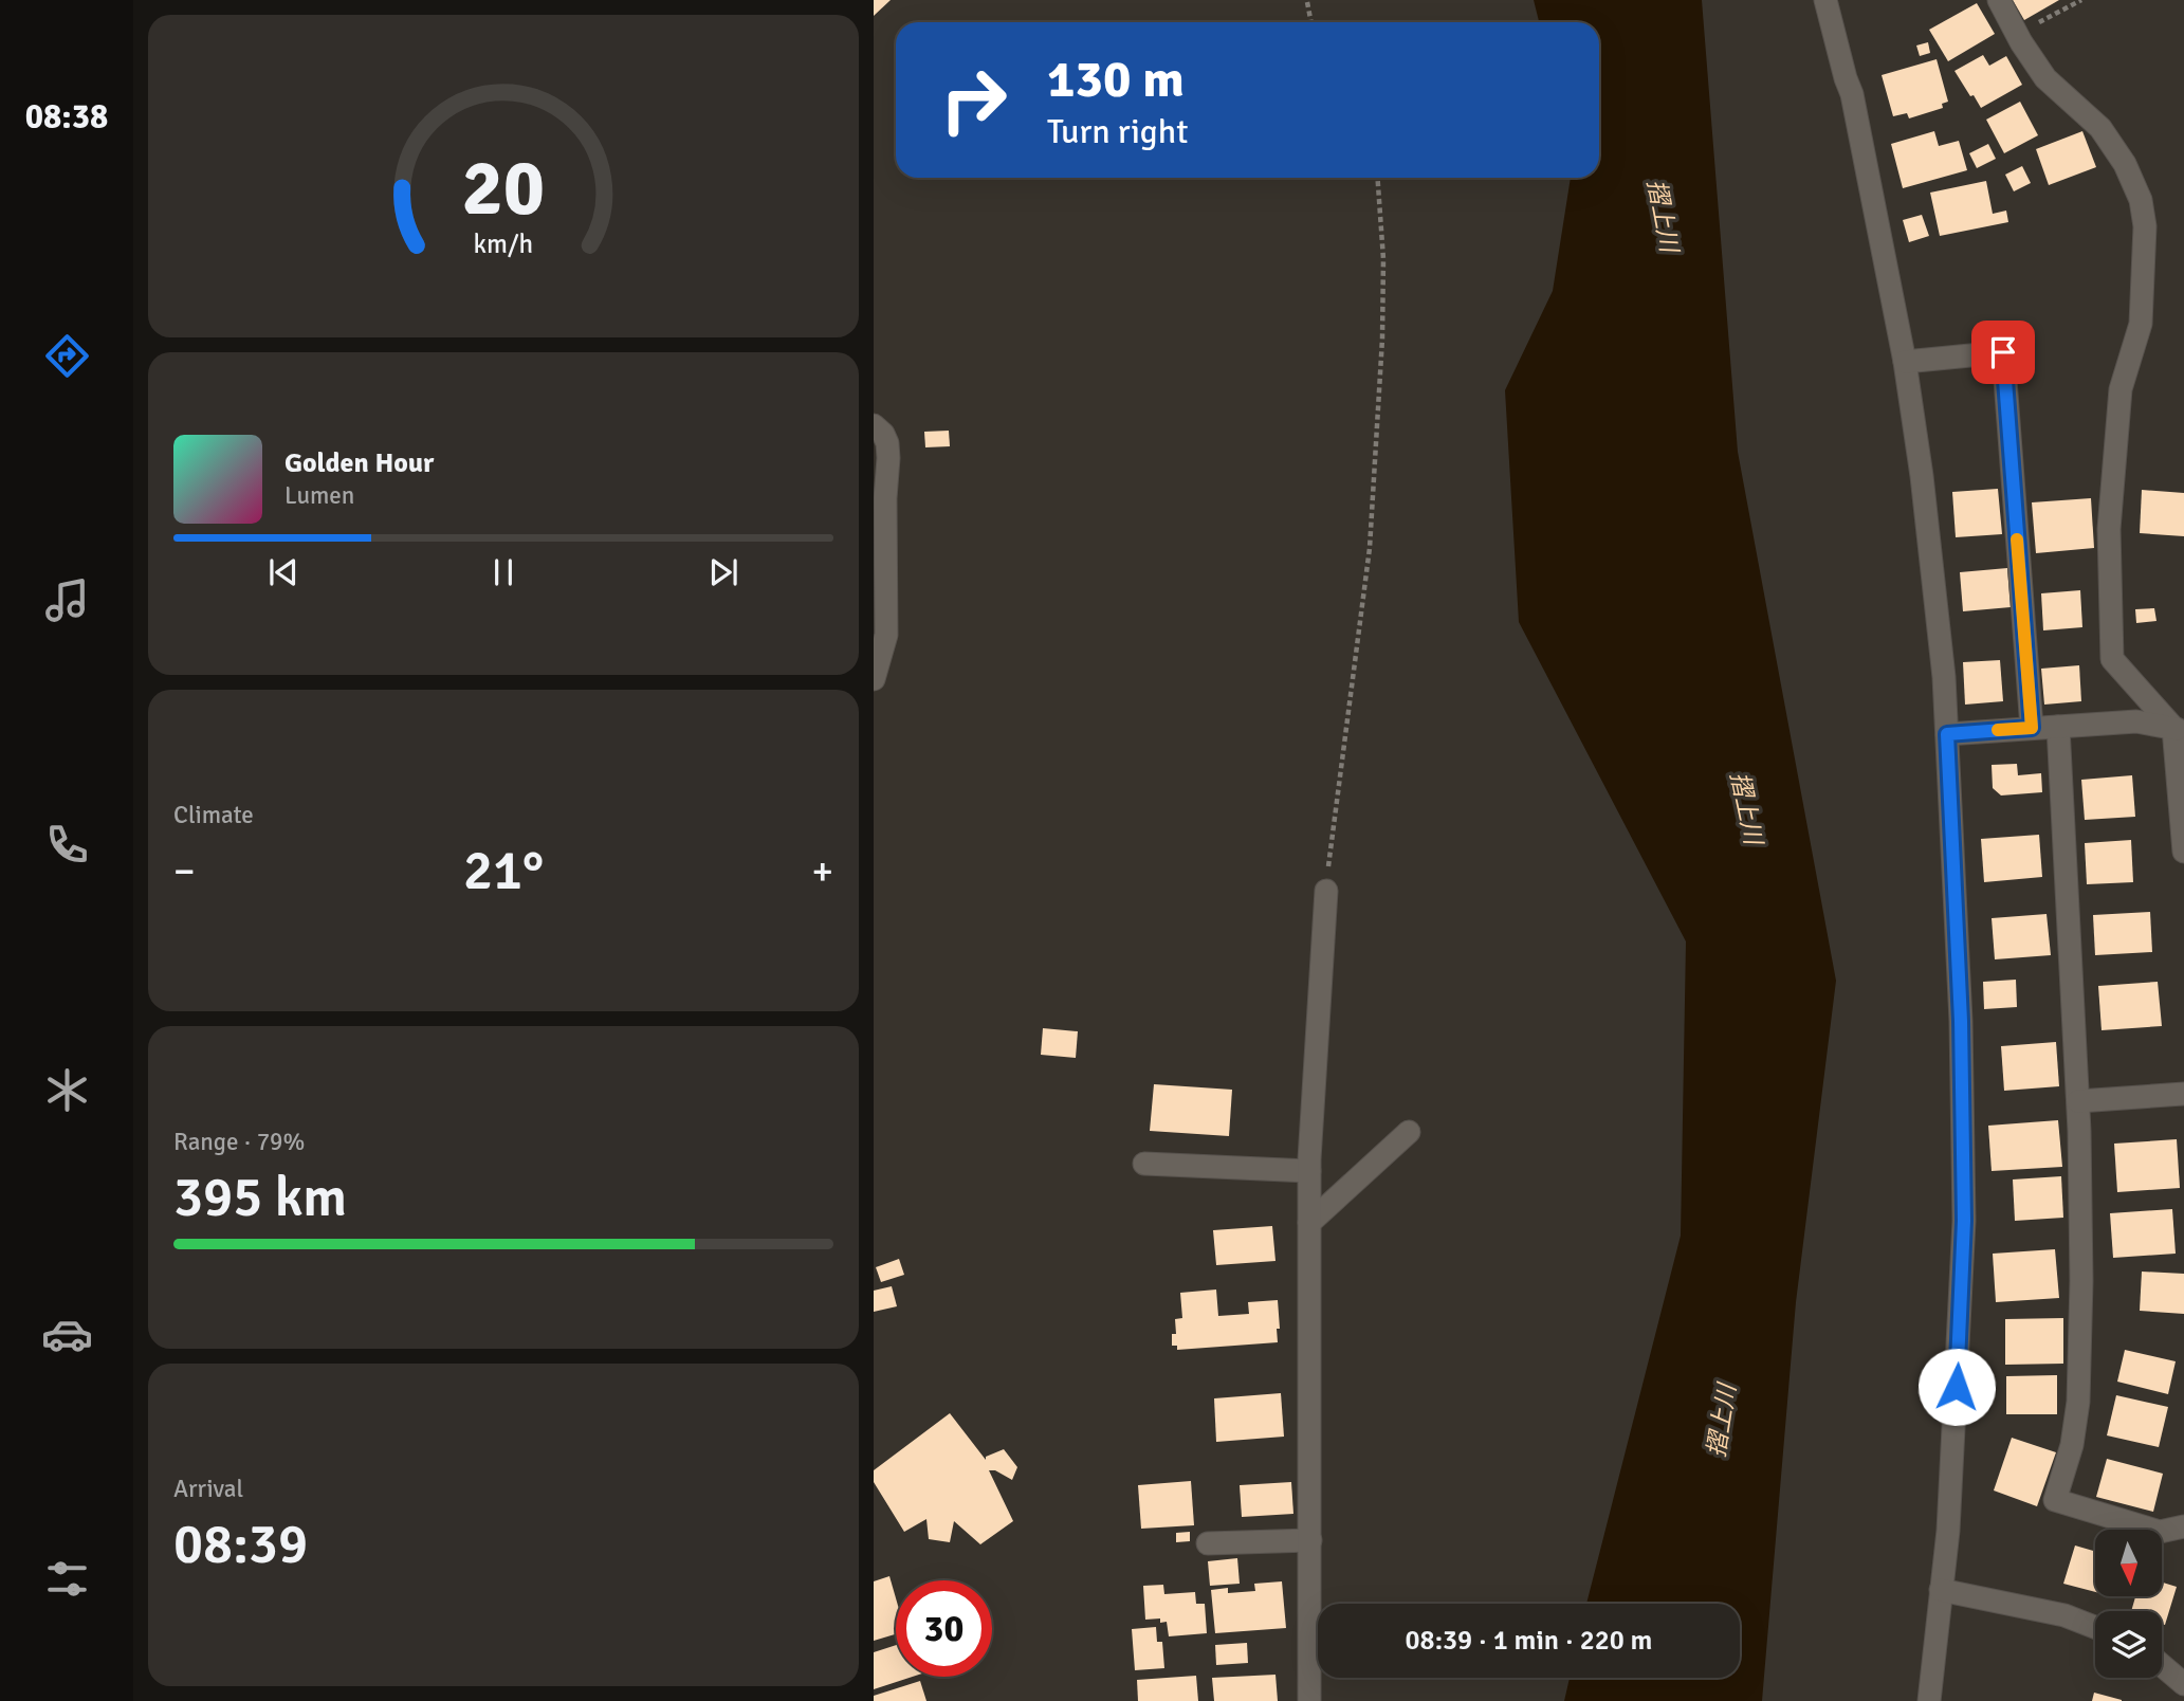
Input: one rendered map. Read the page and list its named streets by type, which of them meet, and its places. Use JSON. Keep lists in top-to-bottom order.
{
  "water": ["摺上川"],
  "north": "bottom",
  "page": {
    "tabs": "08:38",
    "turn": ["130 m", "Turn right"],
    "song": ["Golden Hour", "Lumen"],
    "tile": [
      "Climate",
      ["Range · 79%", "395 km"],
      ["Arrival", "08:39"]
    ],
    "heat": ["−", "21°", "+"],
    "limit": "30",
    "trip": "08:39 · 1 min · 220 m",
    "gauge": ["20", "km/h"]
  }
}
